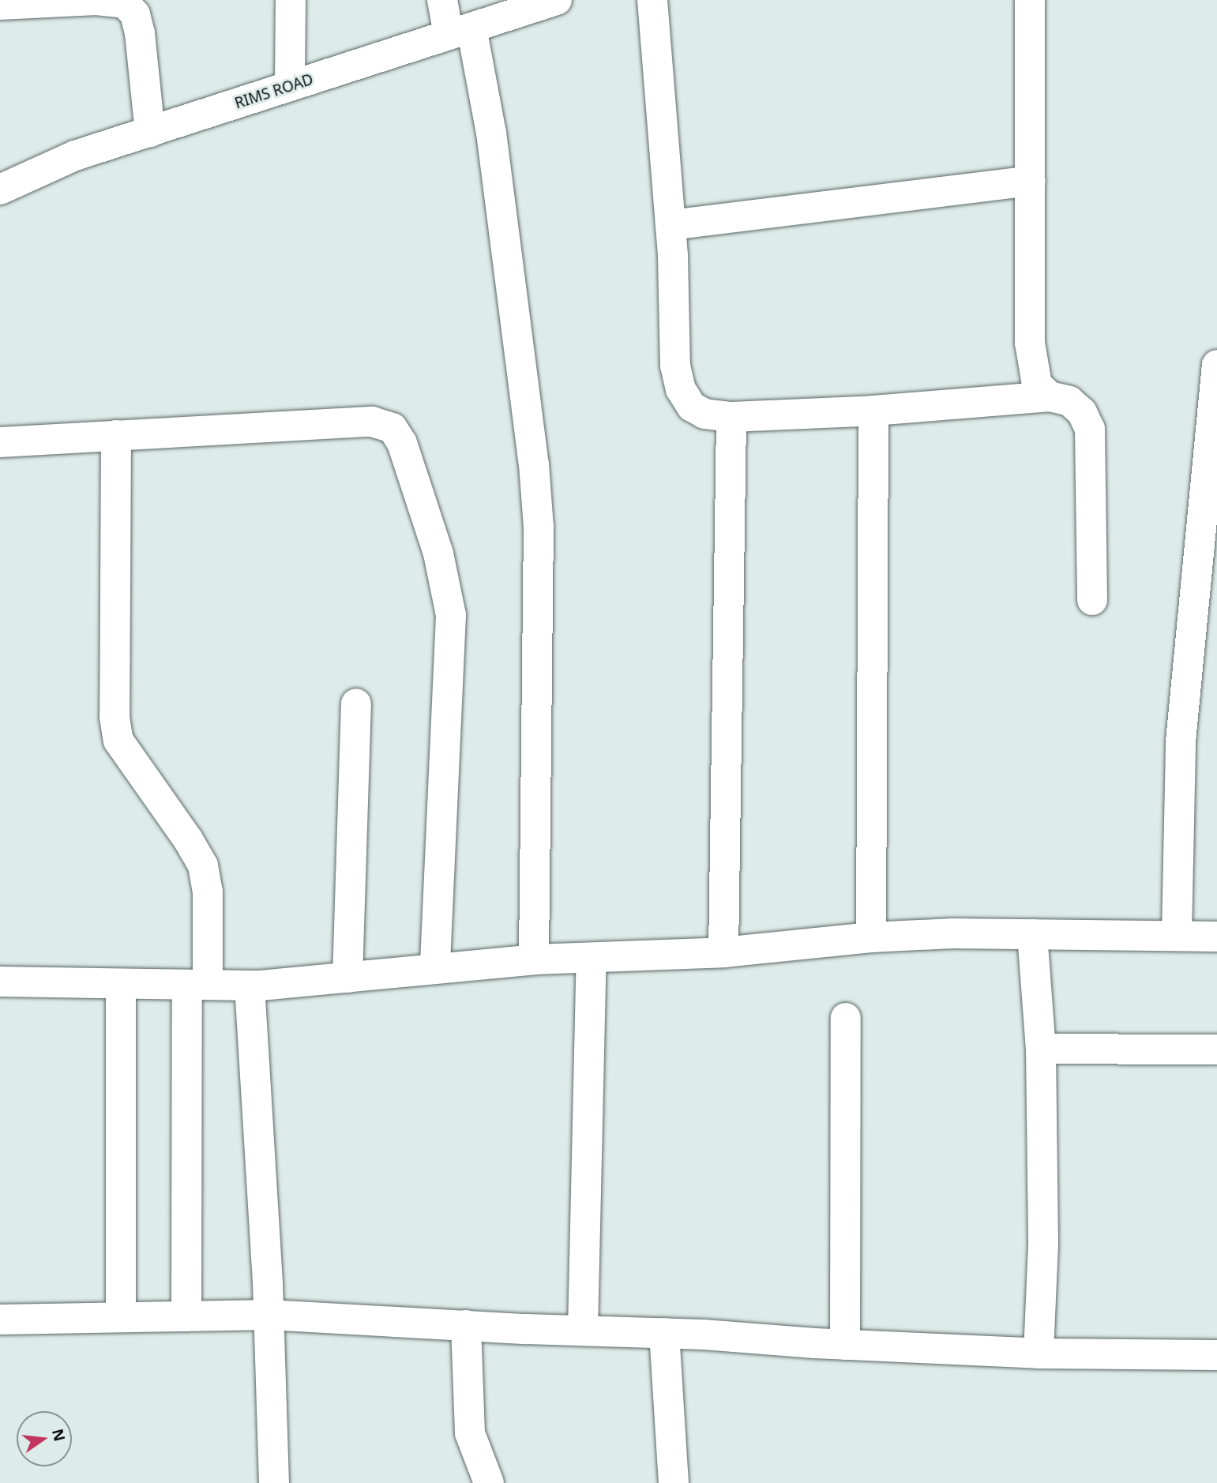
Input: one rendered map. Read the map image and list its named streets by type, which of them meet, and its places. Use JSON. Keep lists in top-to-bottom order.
{
  "streets": {
    "street": ["RIMS ROAD"]
  },
  "north": "right"
}
